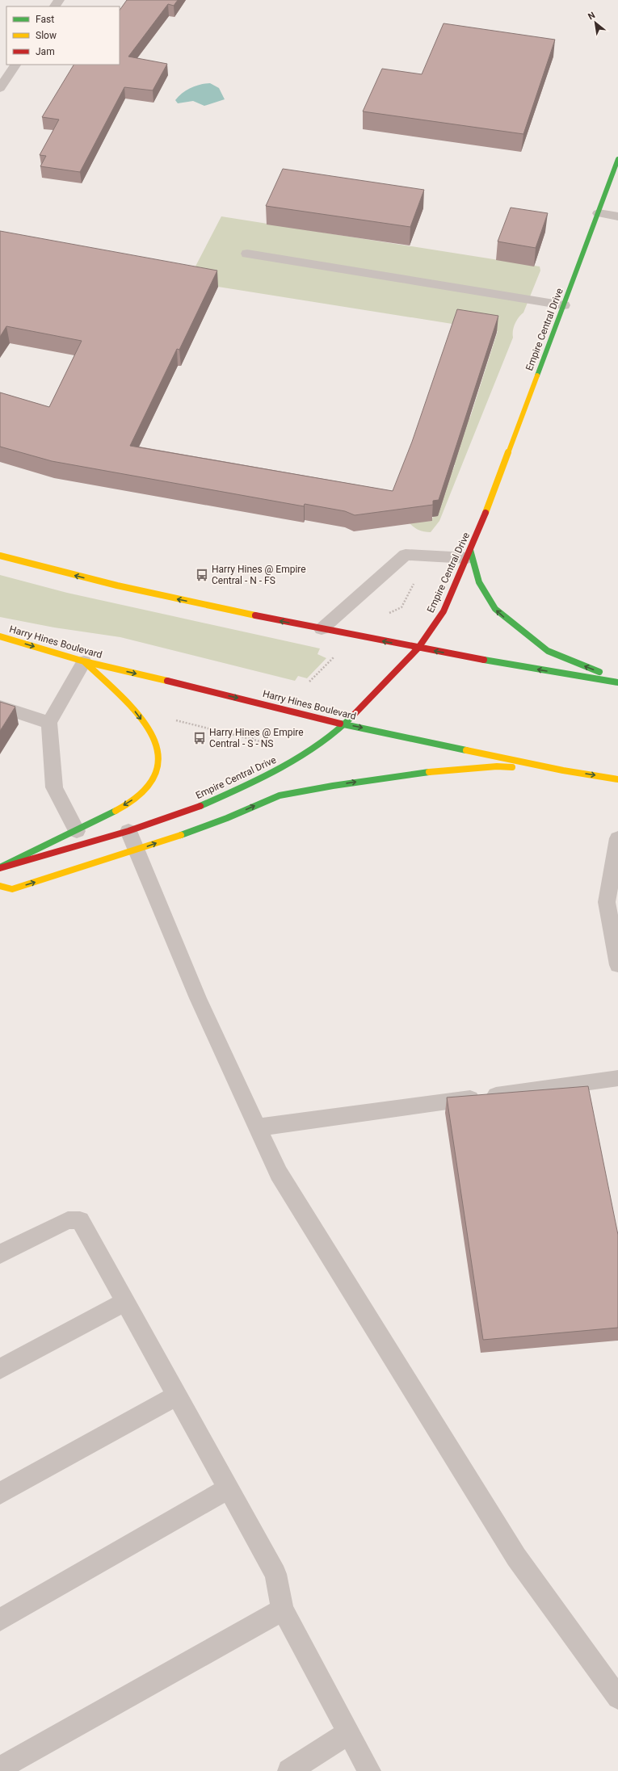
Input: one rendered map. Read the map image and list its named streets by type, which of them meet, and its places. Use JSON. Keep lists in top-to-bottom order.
{
  "streets": {
    "main road": ["Empire Central Drive", "Harry Hines Boulevard"]
  },
  "crossings": [
    ["Empire Central Drive", "Harry Hines Boulevard"]
  ],
  "places": {
    "bus stop": ["Harry Hines @ Empire Central - N - FS", "Harry Hines @ Empire Central - S - NS"]
  },
  "legend": ["Fast", "Slow", "Jam"],
  "north": "top left"
}
